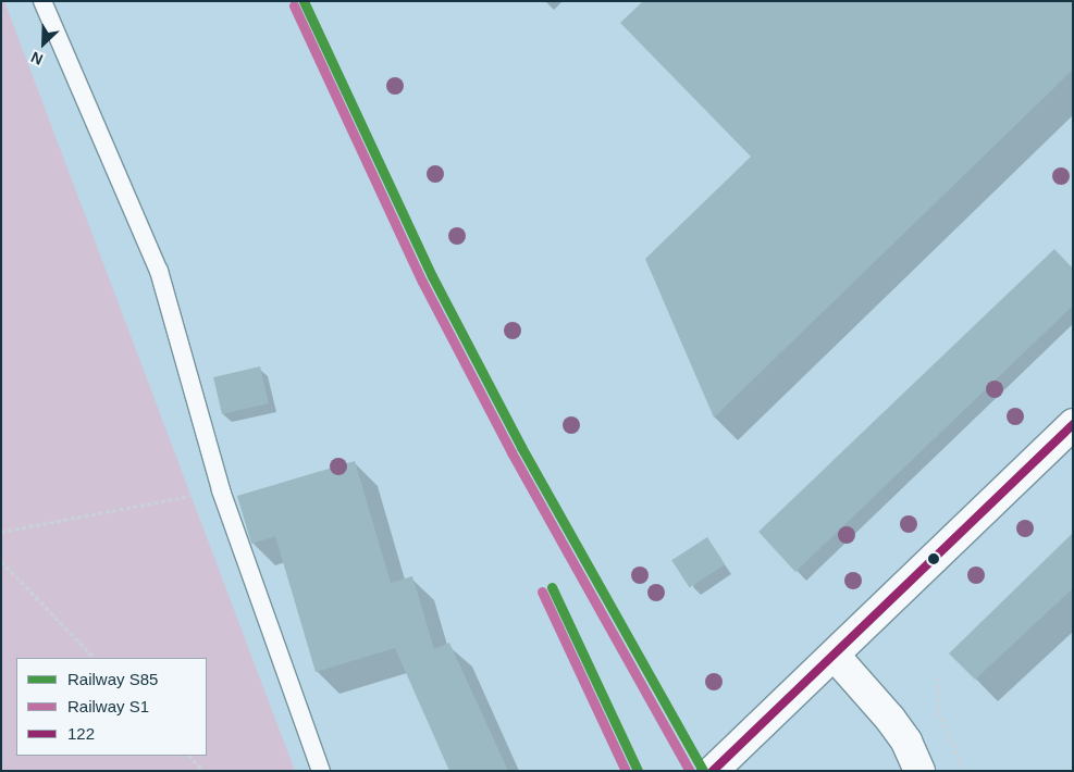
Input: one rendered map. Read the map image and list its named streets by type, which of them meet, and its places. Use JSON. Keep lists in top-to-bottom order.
{
  "lines": ["rail line S85", "rail line S1", "transit line 122"],
  "legend": ["Railway S85", "Railway S1", "122"],
  "north": "bottom left"
}
